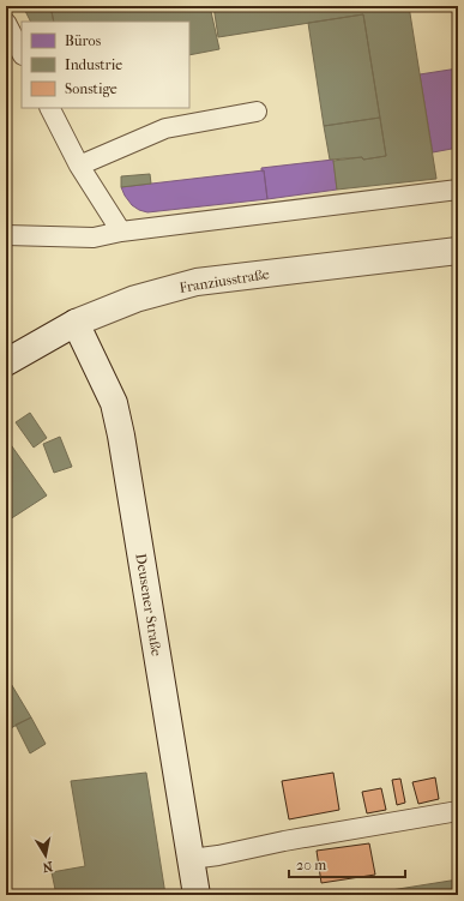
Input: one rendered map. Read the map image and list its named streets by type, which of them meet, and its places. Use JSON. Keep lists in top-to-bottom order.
{
  "streets": {
    "main road": ["Franziusstraße", "Deusener Straße"]
  },
  "crossings": [
    ["Franziusstraße", "Deusener Straße"]
  ],
  "legend": ["Büros", "Industrie", "Sonstige"],
  "scale_bar": "20 m",
  "north": "bottom"
}
